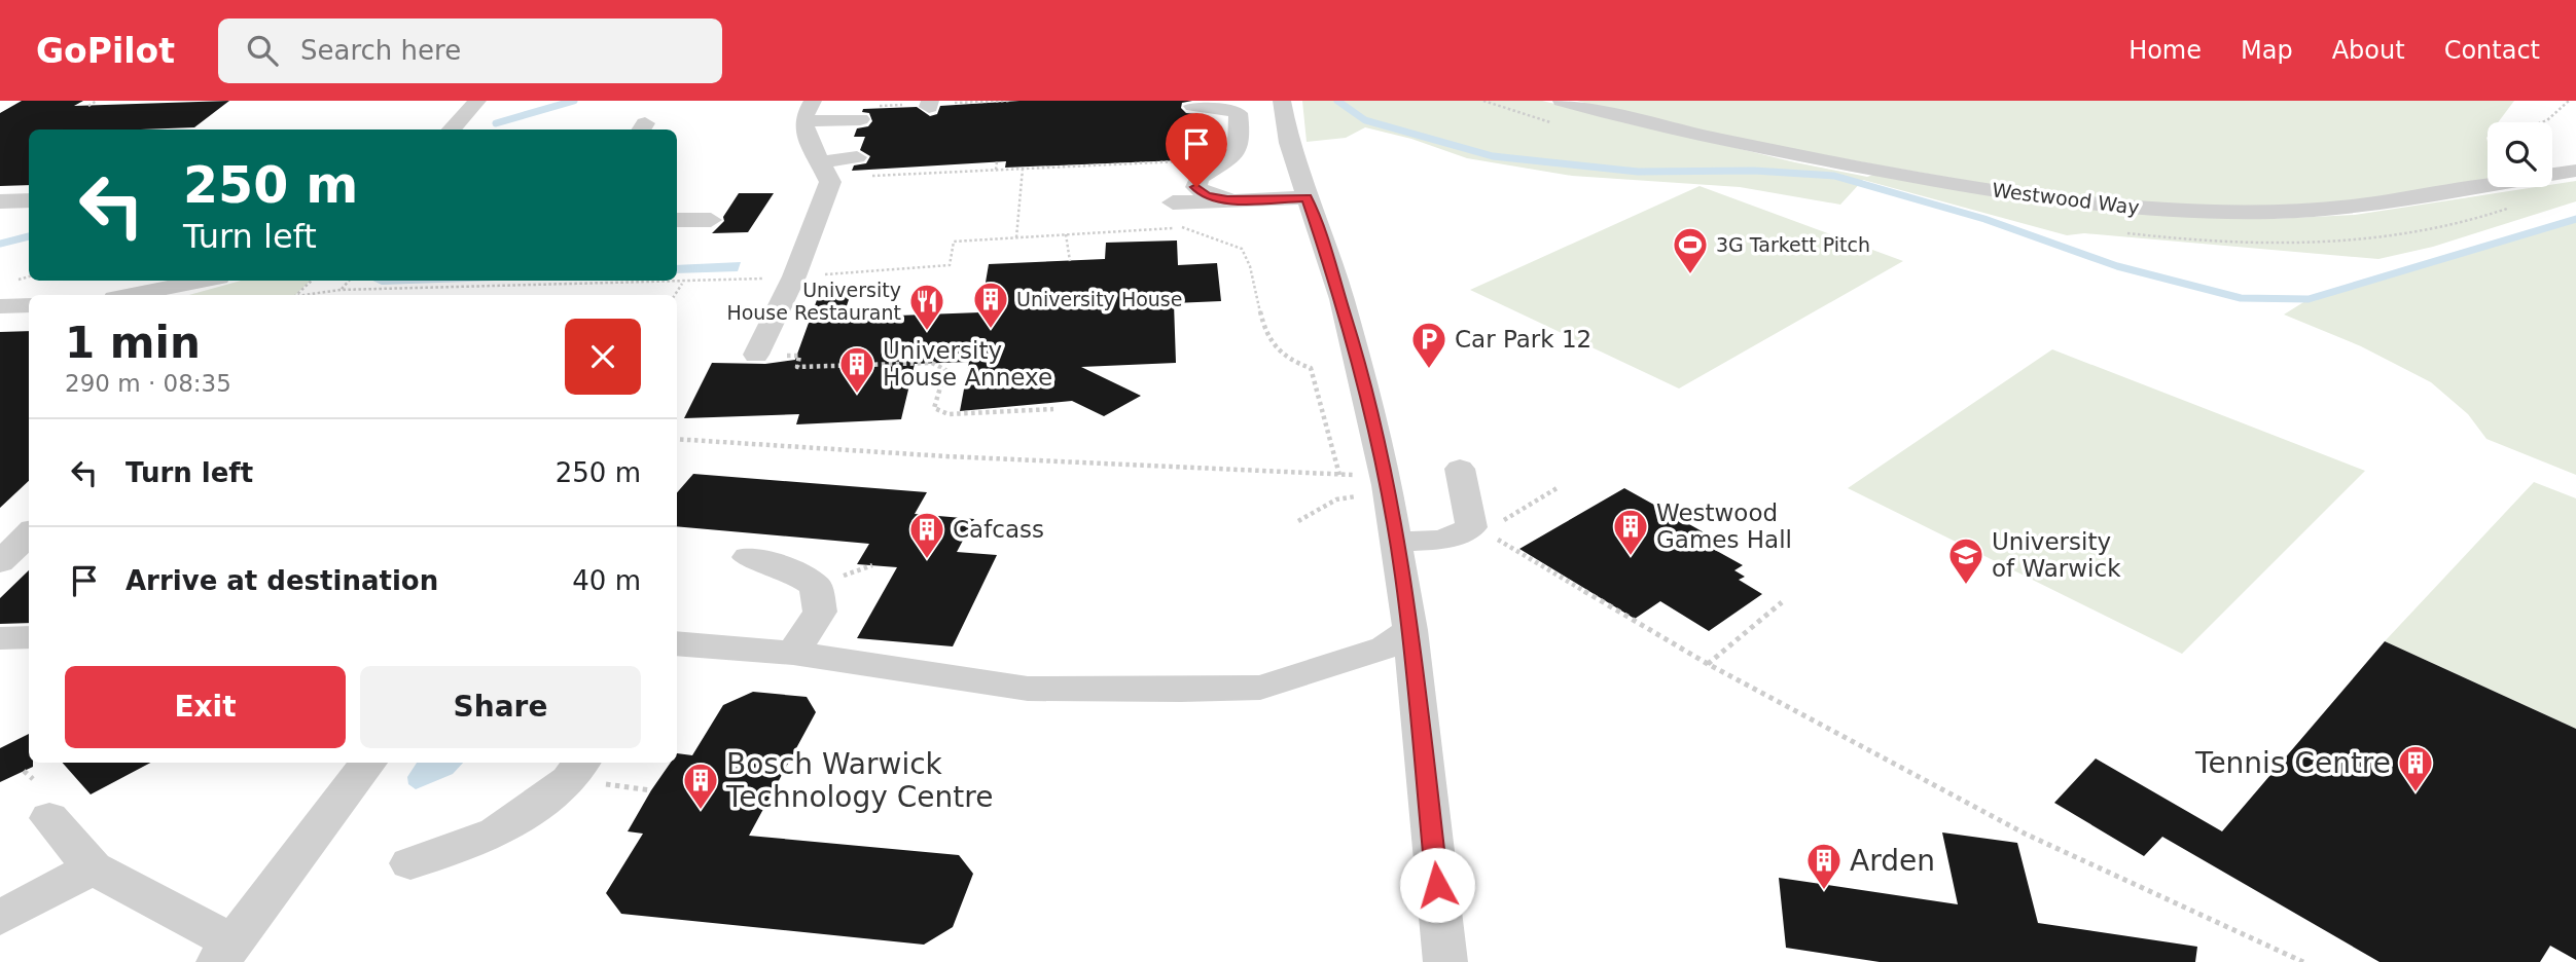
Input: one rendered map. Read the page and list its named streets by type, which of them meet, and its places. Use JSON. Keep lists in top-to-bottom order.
{
  "streets": {
    "street": ["Westwood Way"]
  },
  "places": {
    "sports": ["3G Tarkett Pitch"],
    "building": [
      "University House",
      "University House Annexe",
      "Westwood Games Hall",
      "Cafcass",
      "Tennis Centre",
      "Bosch Warwick Technology Centre",
      "Arden"
    ],
    "restaurant": ["University House Restaurant"],
    "parking": ["Car Park 12"],
    "school or university": ["University of Warwick"]
  },
  "page": {
    "header": "GoPilot",
    "search": "Search here",
    "nav": [
      "Home",
      "Map",
      "About",
      "Contact"
    ],
    "turn": ["250 m", "Turn left"],
    "heading": ["1 min", "290 m · 08:35"],
    "list": [
      {
        "name": "Turn left",
        "value": "250 m"
      },
      {
        "name": "Arrive at destination",
        "value": "40 m"
      }
    ],
    "buttons": ["Exit", "Share"]
  }
}
